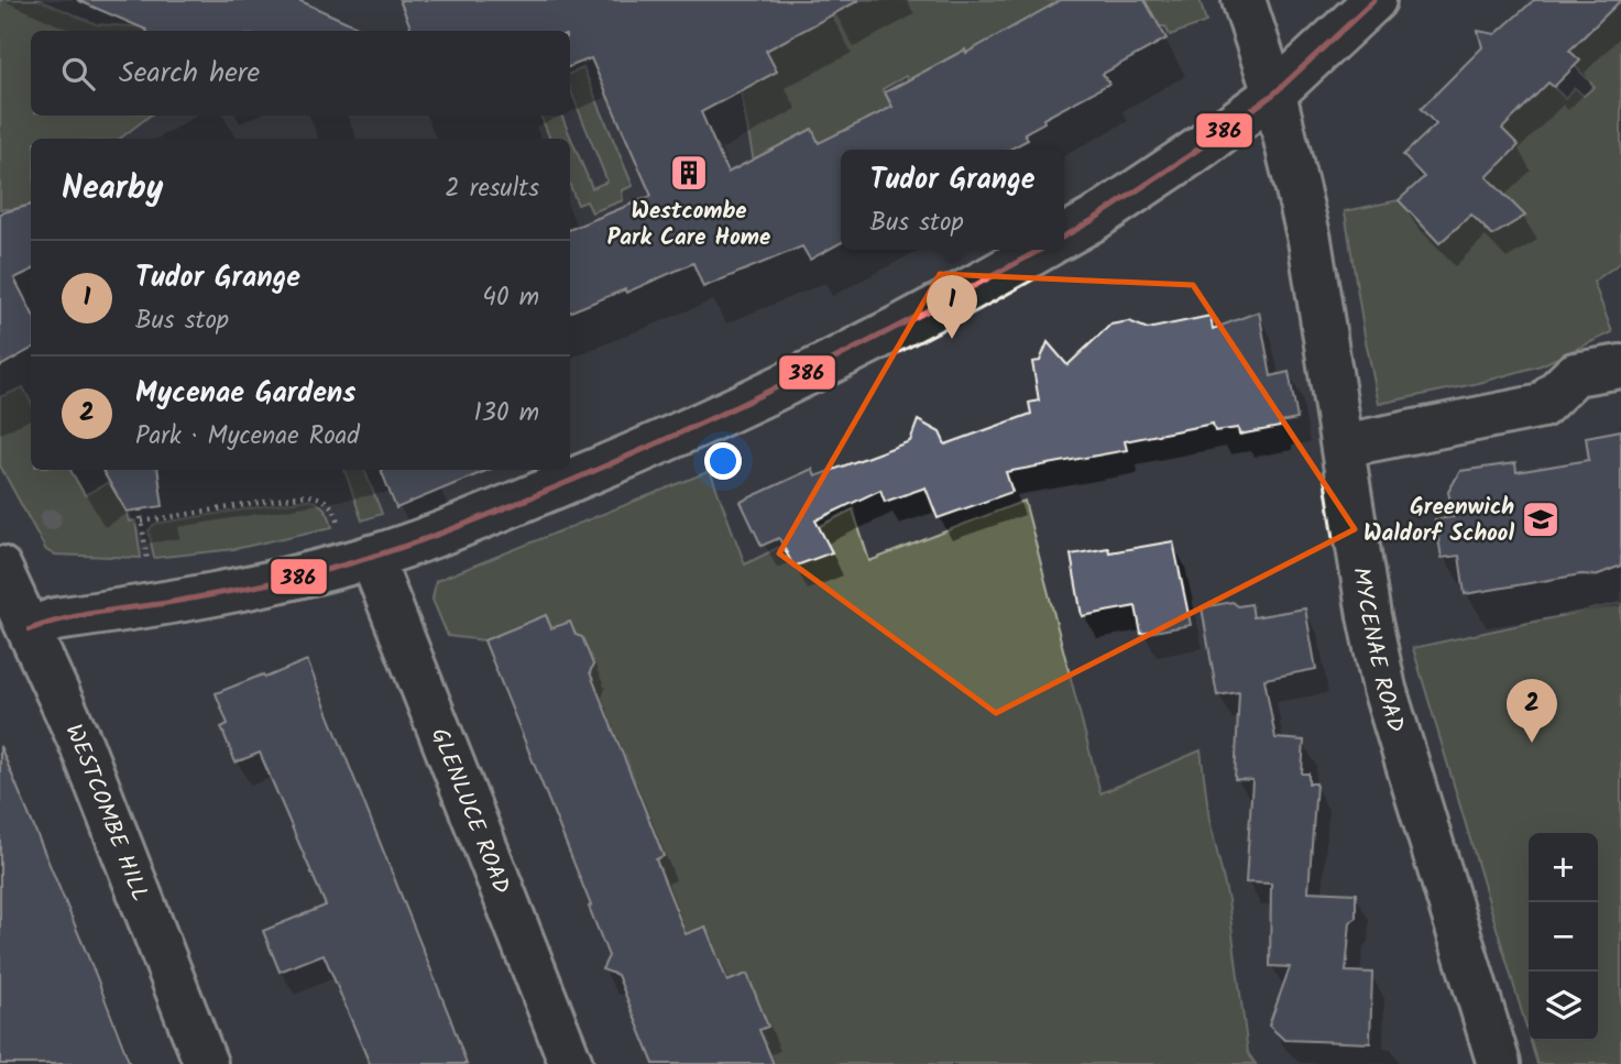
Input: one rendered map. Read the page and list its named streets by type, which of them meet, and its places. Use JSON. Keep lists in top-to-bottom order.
{
  "streets": {
    "street": ["MYCENAE ROAD", "GLENLUCE ROAD", "WESTCOMBE HILL"]
  },
  "places": {
    "building": ["Westcombe Park Care Home"],
    "school or university": ["Greenwich Waldorf School"]
  },
  "lines": ["transit line 386"],
  "page": {
    "search": "Search here",
    "heading": ["Nearby", "2 results"],
    "popup": ["Tudor Grange", "Bus stop"],
    "list": [
      {
        "mark": "1",
        "name": "Tudor Grange",
        "note": "Bus stop",
        "value": "40 m"
      },
      {
        "mark": "2",
        "name": "Mycenae Gardens",
        "note": "Park · Mycenae Road",
        "value": "130 m"
      }
    ],
    "pins": ["1", "2"],
    "map_buttons": ["+", "−"]
  }
}
